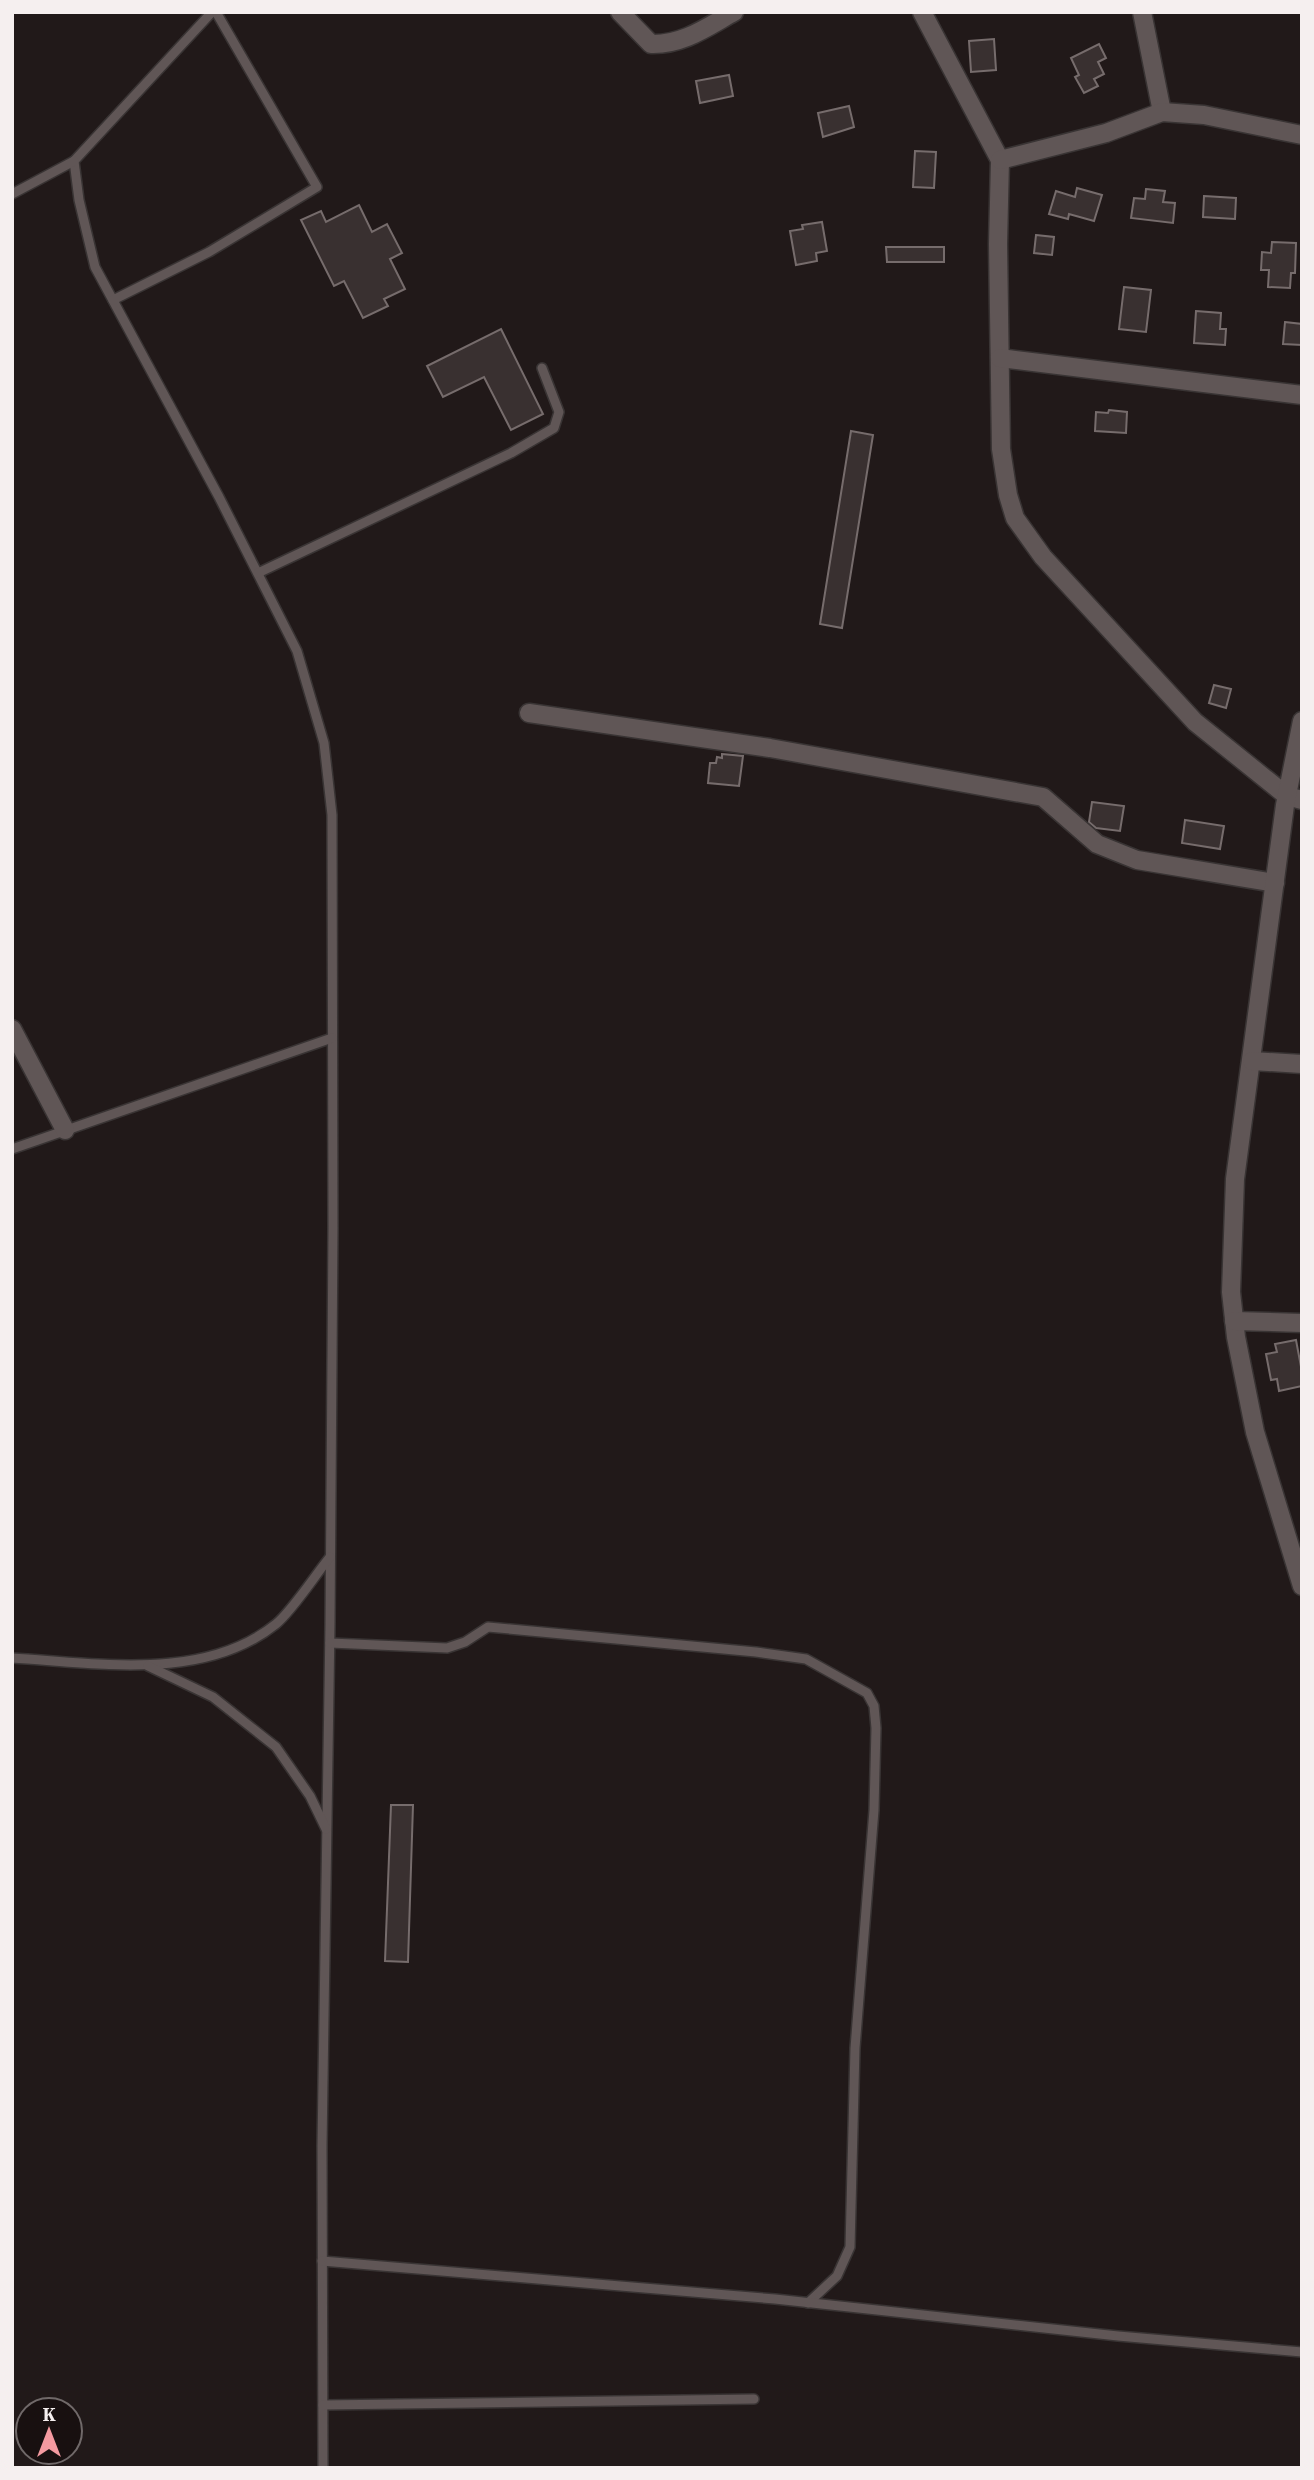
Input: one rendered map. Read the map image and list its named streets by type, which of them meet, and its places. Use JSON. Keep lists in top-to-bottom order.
{
  "north": "top"
}
